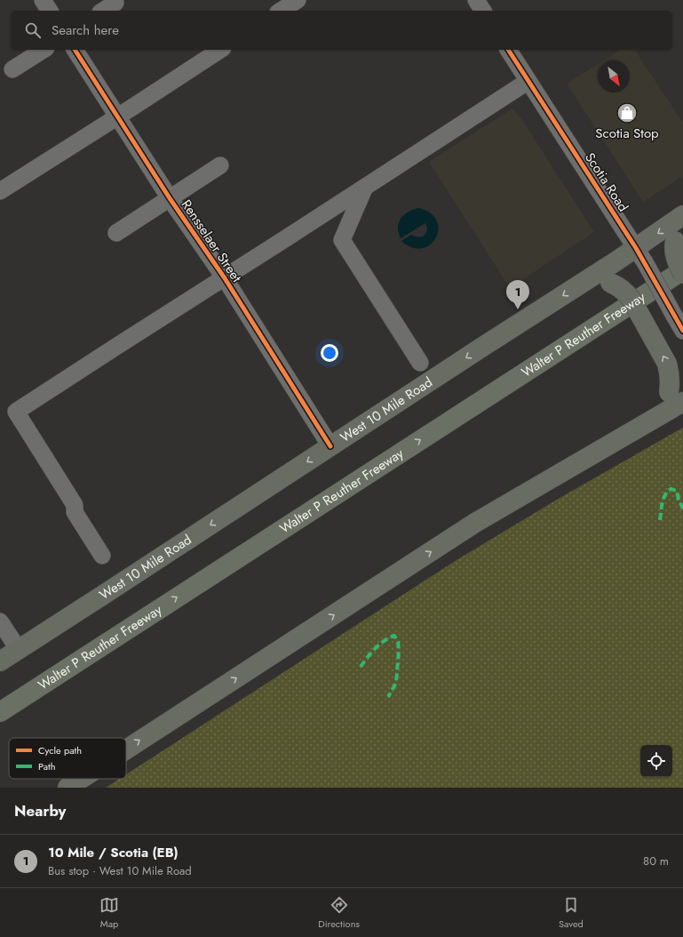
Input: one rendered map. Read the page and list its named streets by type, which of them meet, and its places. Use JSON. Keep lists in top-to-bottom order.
{
  "streets": {
    "highway": ["Walter P Reuther Freeway"],
    "main road": ["West 10 Mile Road"],
    "street": ["Scotia Road", "Rensselaer Street"]
  },
  "crossings": [
    ["Scotia Road", "West 10 Mile Road"],
    ["Rensselaer Street", "West 10 Mile Road"]
  ],
  "one_way": ["Walter P Reuther Freeway"],
  "places": {
    "shop": ["Scotia Stop"]
  },
  "legend": ["Cycle path", "Path"],
  "north": "bottom right",
  "page": {
    "search": "Search here",
    "pins": "1",
    "heading": "Nearby",
    "list": [
      {
        "mark": "1",
        "name": "10 Mile / Scotia (EB)",
        "note": "Bus stop · West 10 Mile Road",
        "value": "80 m"
      }
    ],
    "nav": ["Map", "Directions", "Saved"]
  }
}
